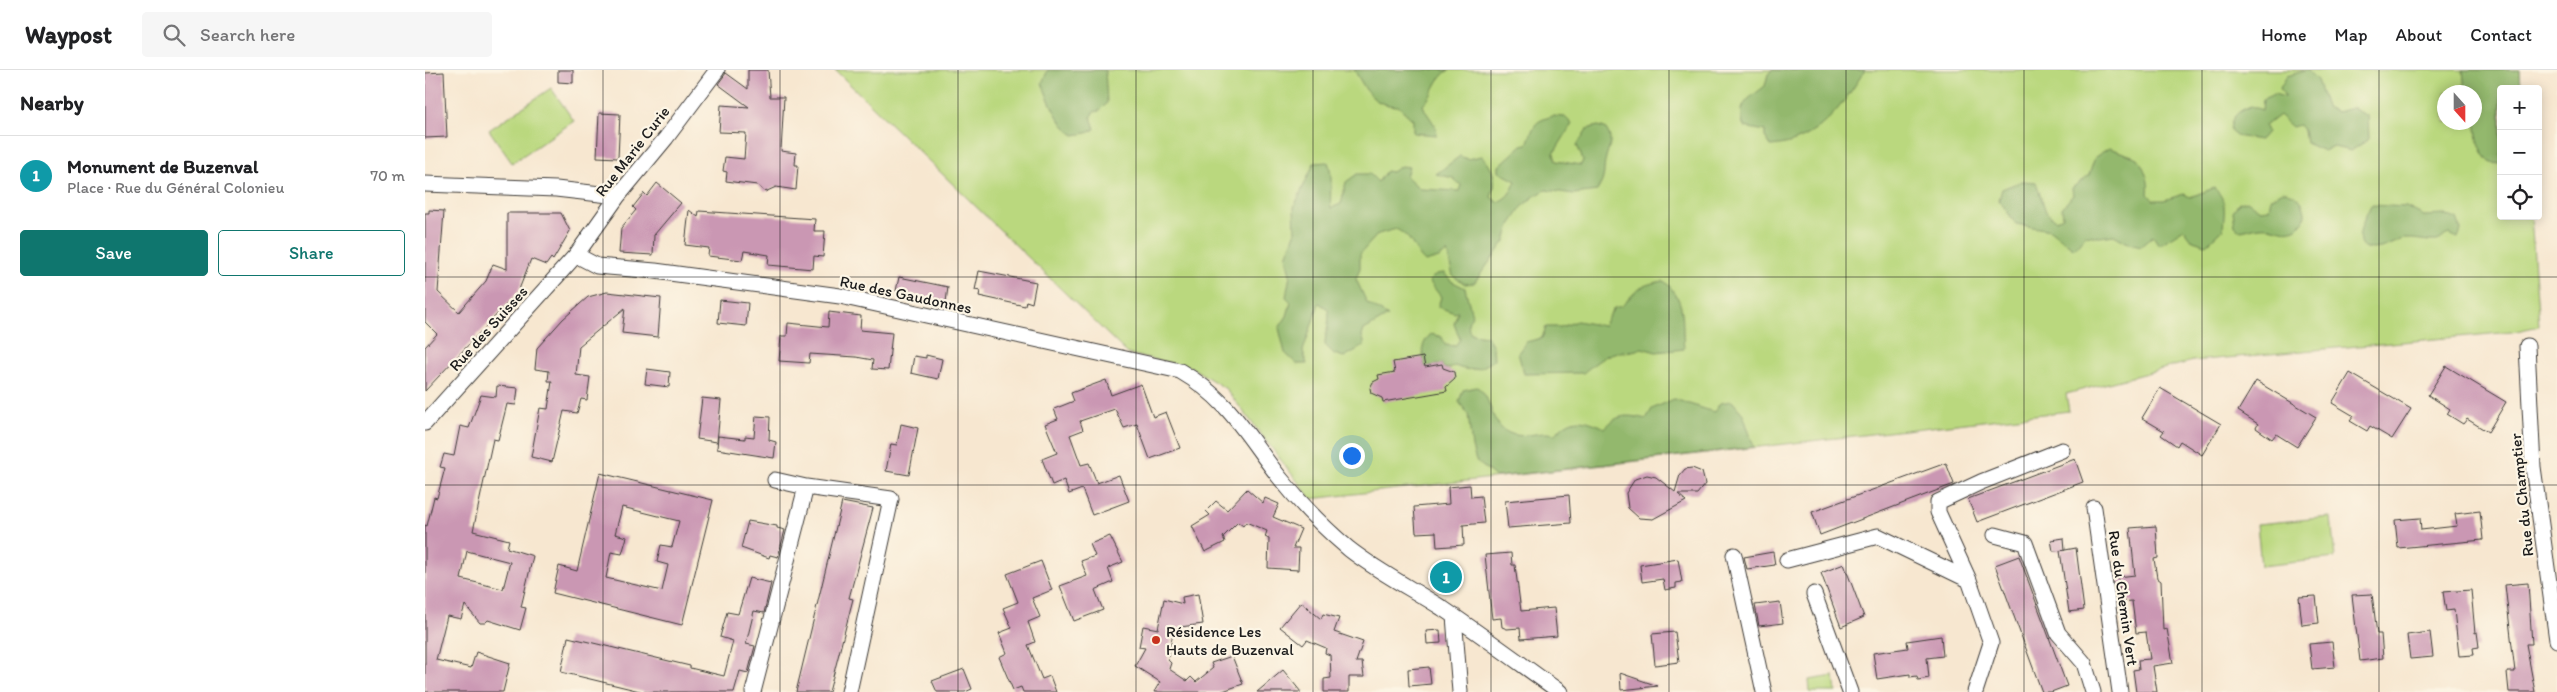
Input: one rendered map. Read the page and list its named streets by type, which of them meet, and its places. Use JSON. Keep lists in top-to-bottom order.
{
  "streets": {
    "street": [
      "Rue Marie Curie",
      "Rue des Gaudonnes",
      "Rue des Suisses",
      "Rue du Champtier",
      "Rue du Chemin Vert"
    ]
  },
  "crossings": [
    ["Rue Marie Curie", "Rue des Gaudonnes"],
    ["Rue Marie Curie", "Rue des Suisses"],
    ["Rue des Gaudonnes", "Rue des Suisses"]
  ],
  "places": ["Résidence Les Hauts de Buzenval"],
  "north": "bottom",
  "page": {
    "header": "Waypost",
    "search": "Search here",
    "nav": [
      "Home",
      "Map",
      "About",
      "Contact"
    ],
    "heading": "Nearby",
    "map_buttons": ["+", "−"],
    "list": [
      {
        "mark": "1",
        "name": "Monument de Buzenval",
        "note": "Place · Rue du Général Colonieu",
        "value": "70 m"
      }
    ],
    "buttons": ["Save", "Share"],
    "pins": "1"
  }
}
